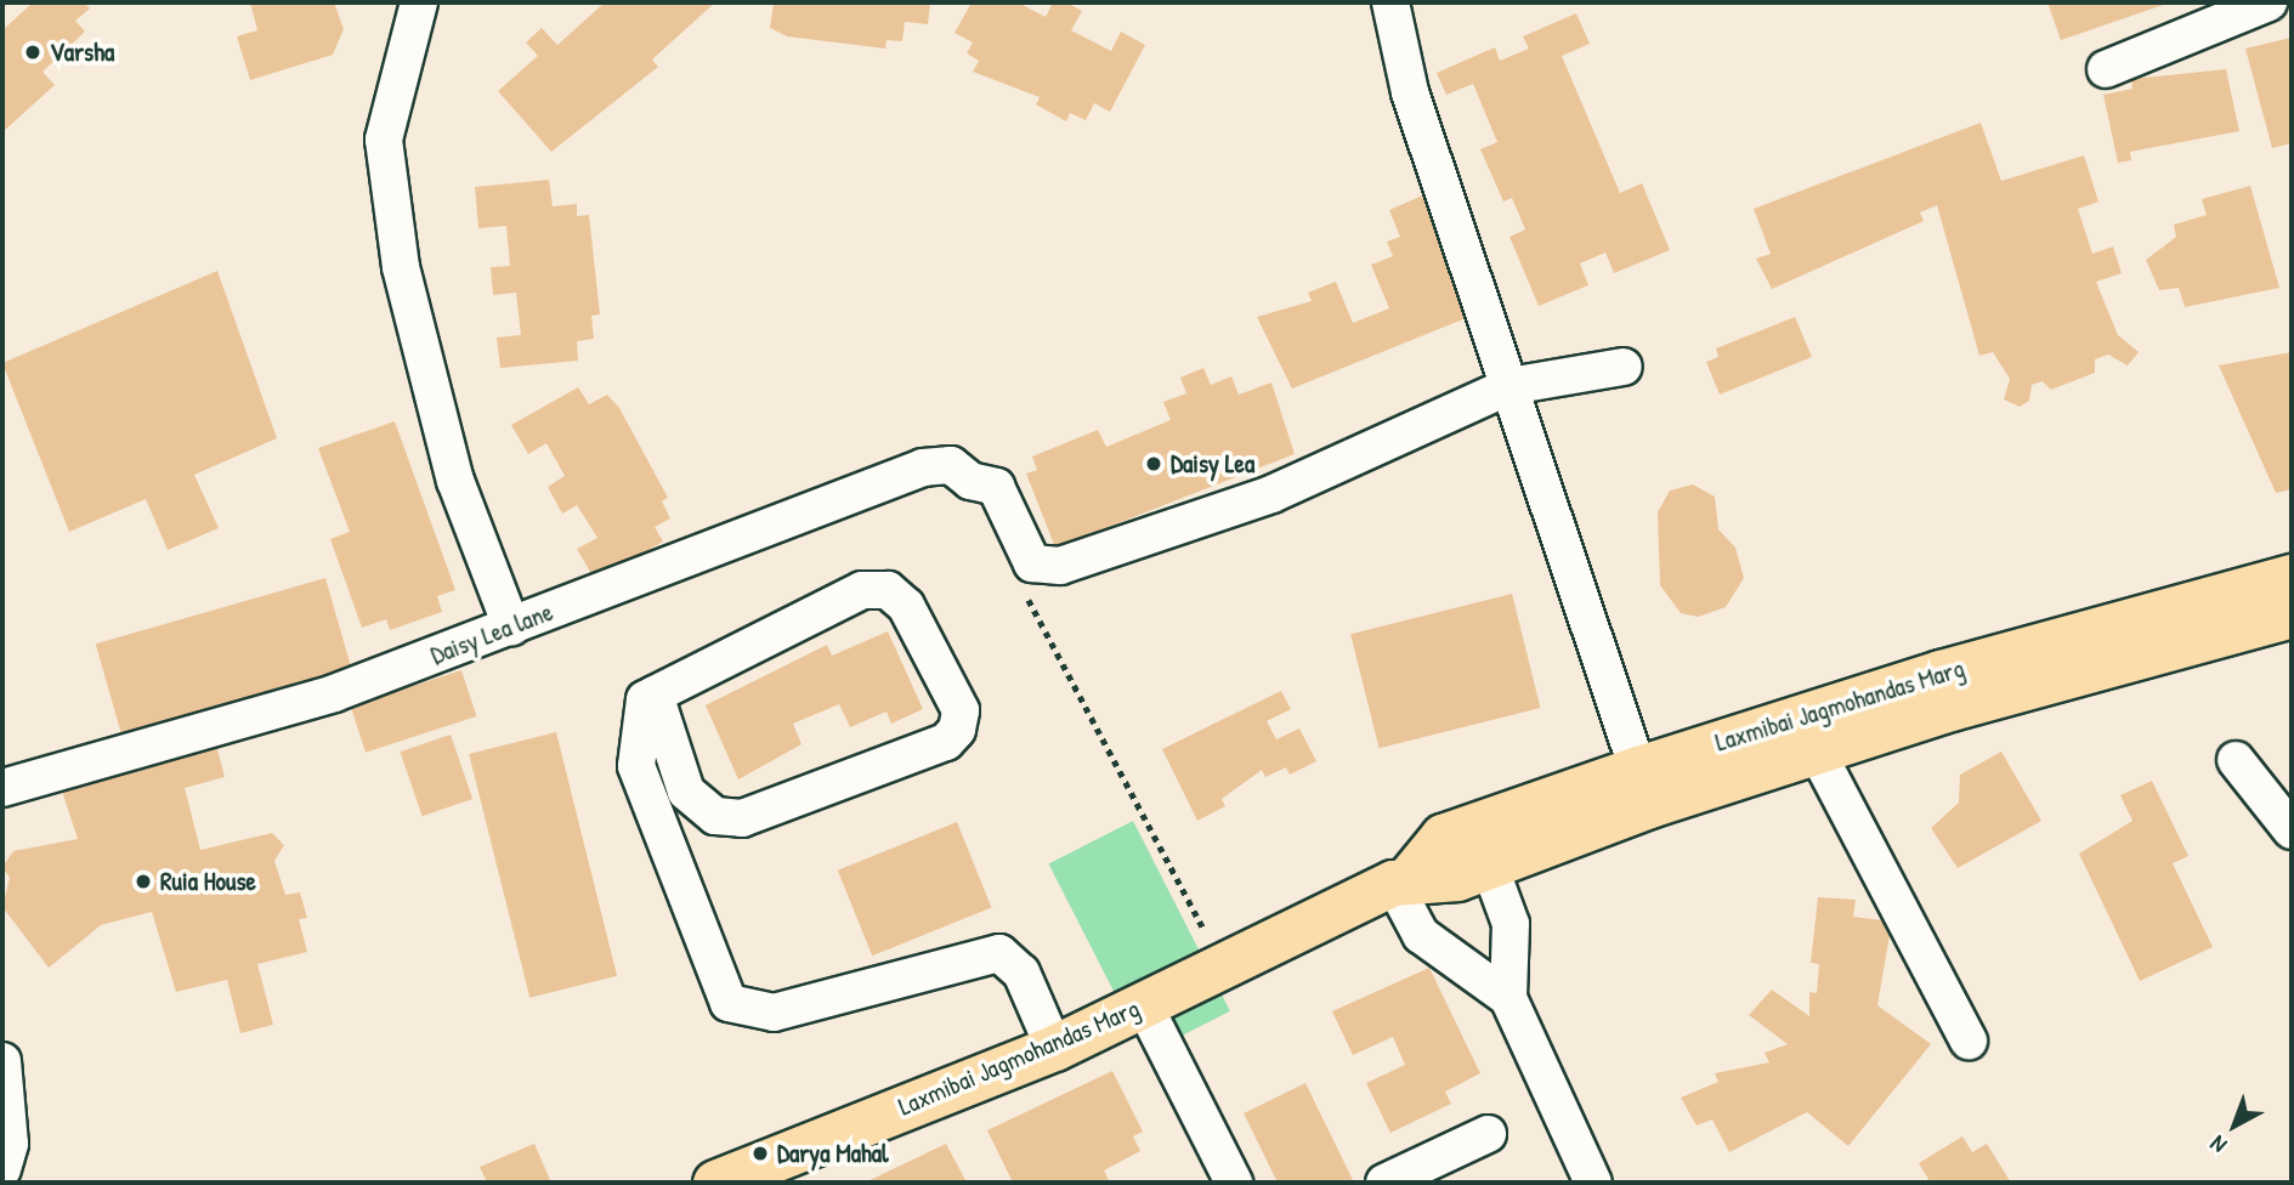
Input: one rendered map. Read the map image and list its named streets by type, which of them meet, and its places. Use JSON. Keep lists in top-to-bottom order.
{
  "streets": {
    "main road": ["Laxmibai Jagmohandas Marg"],
    "street": ["Daisy Lea lane"]
  },
  "places": [
    "Varsha",
    "Daisy Lea",
    "Ruia House",
    "Darya Mahal"
  ],
  "north": "bottom left"
}
